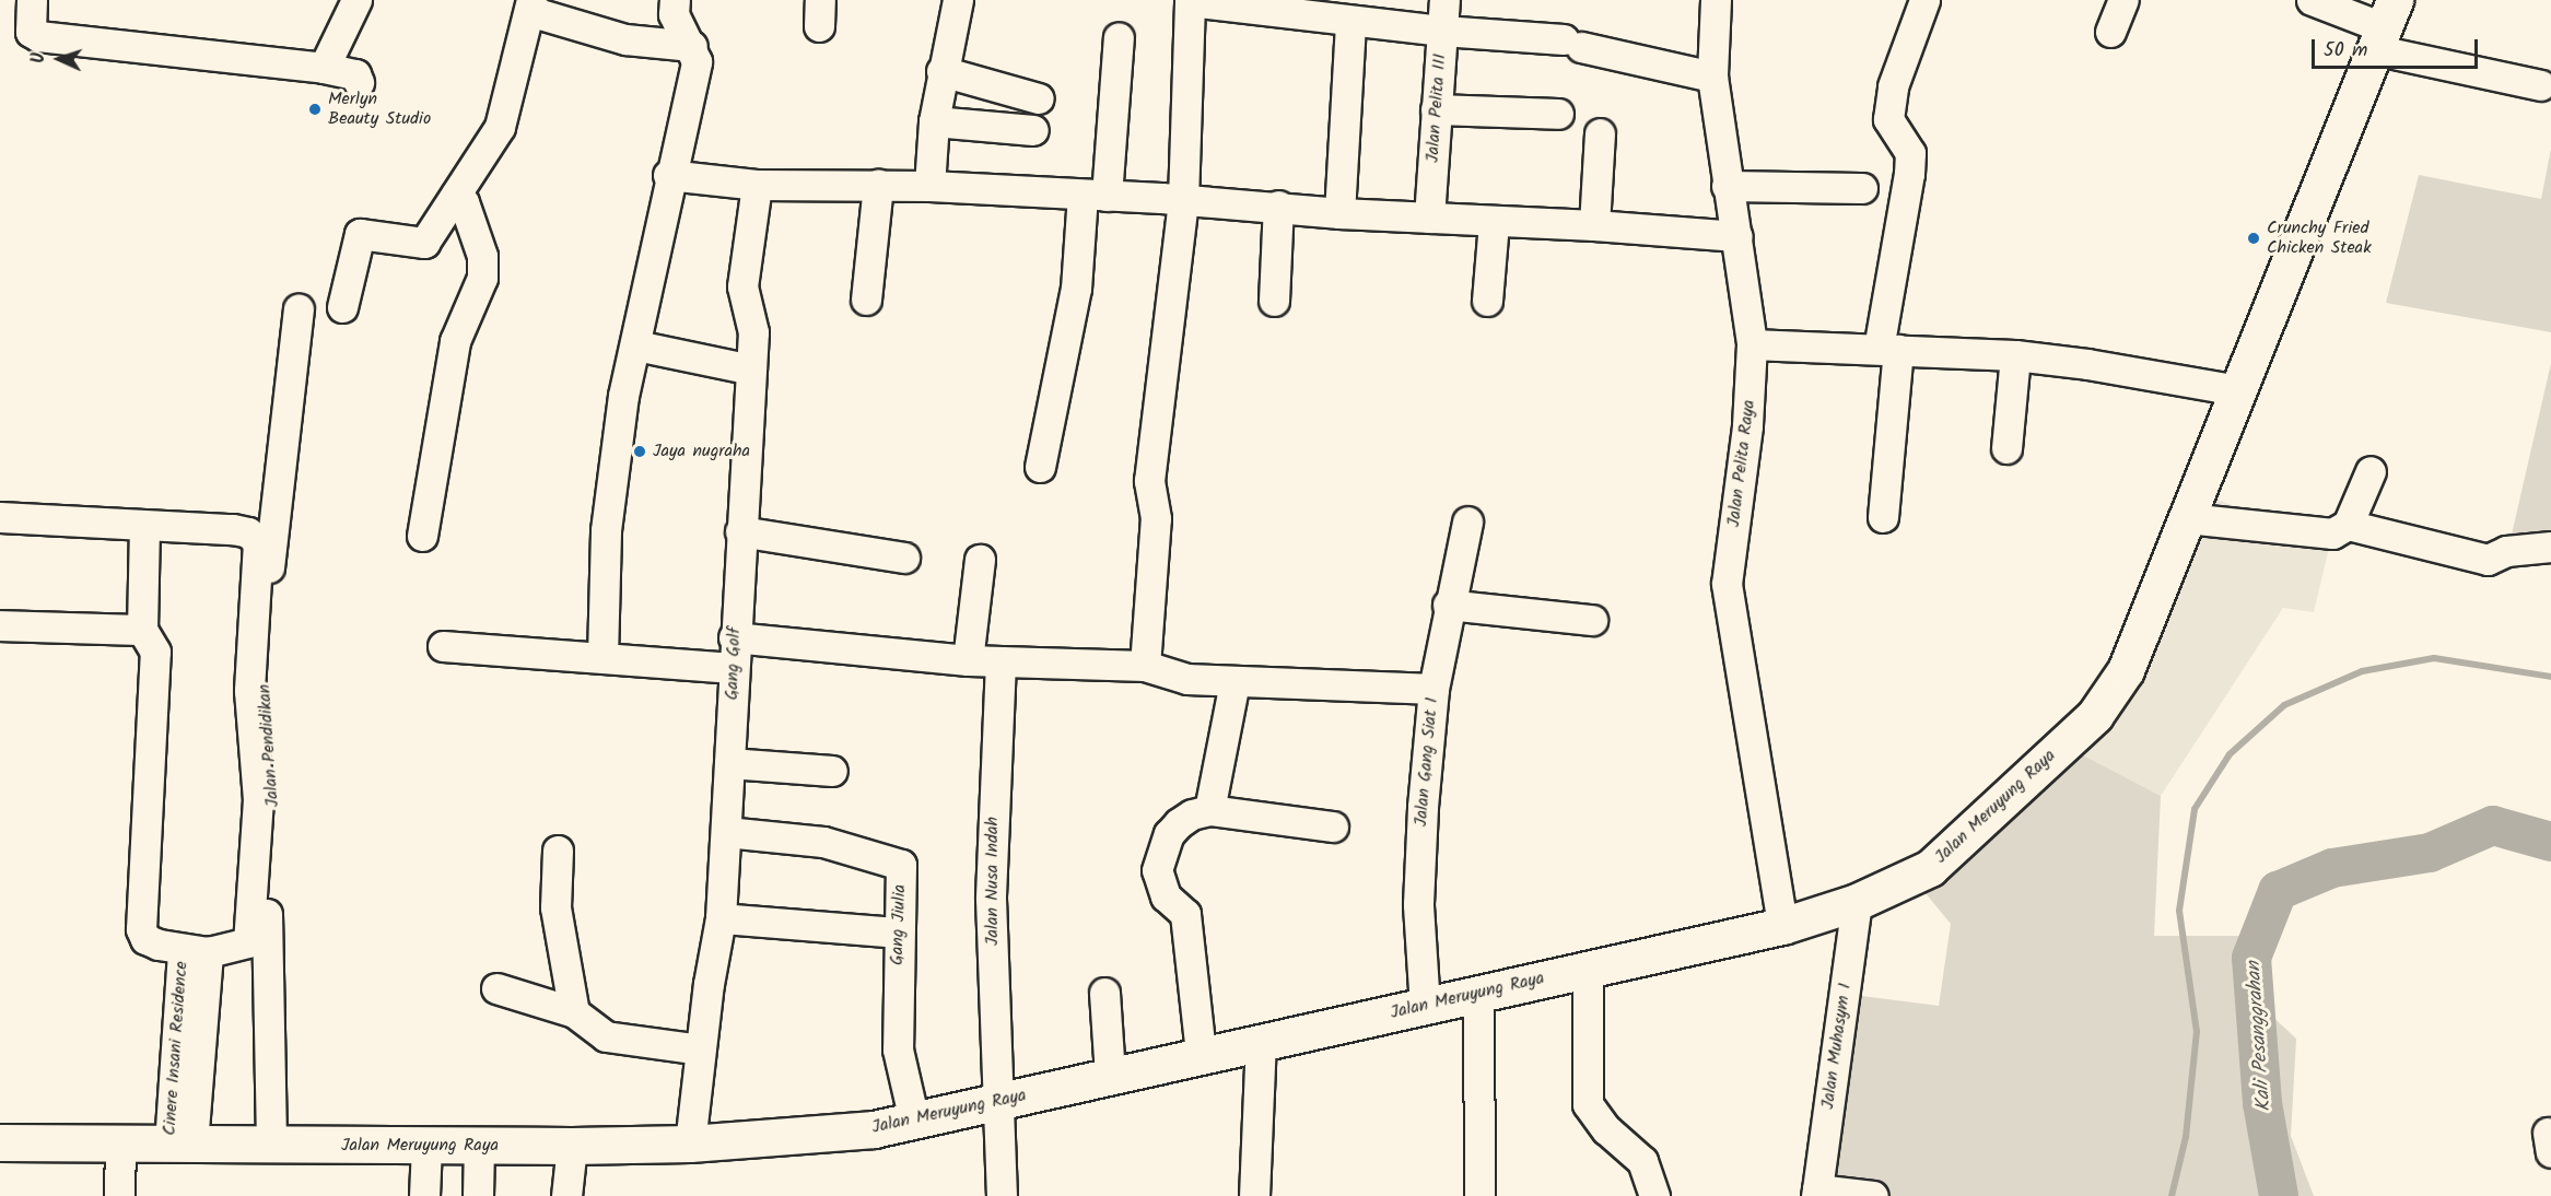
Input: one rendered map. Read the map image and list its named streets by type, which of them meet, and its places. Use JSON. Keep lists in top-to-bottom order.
{
  "streets": {
    "main road": ["Jalan Meruyung Raya"],
    "street": [
      "Jalan Pelita III",
      "Jalan Pelita Raya",
      "Gang Golf",
      "Jalan Pendidikan",
      "Jalan Gang Siat I",
      "Jalan Nusa Indah",
      "Gang Jiulia",
      "Jalan Muhasym I",
      "Cinere Insani Residence"
    ]
  },
  "crossings": [
    ["Jalan Pelita Raya", "Jalan Meruyung Raya"],
    ["Gang Golf", "Jalan Meruyung Raya"],
    ["Gang Golf", "Gang Jiulia"],
    ["Jalan Pendidikan", "Jalan Meruyung Raya"],
    ["Jalan Gang Siat I", "Jalan Meruyung Raya"],
    ["Jalan Meruyung Raya", "Jalan Nusa Indah"],
    ["Jalan Meruyung Raya", "Gang Jiulia"],
    ["Jalan Meruyung Raya", "Jalan Muhasym I"],
    ["Jalan Meruyung Raya", "Cinere Insani Residence"]
  ],
  "water": ["Kali Pesanggrahan"],
  "places": ["Merlyn Beauty Studio", "Crunchy Fried Chicken Steak", "Jaya nugraha"],
  "scale_bar": "50 m",
  "north": "left"
}
